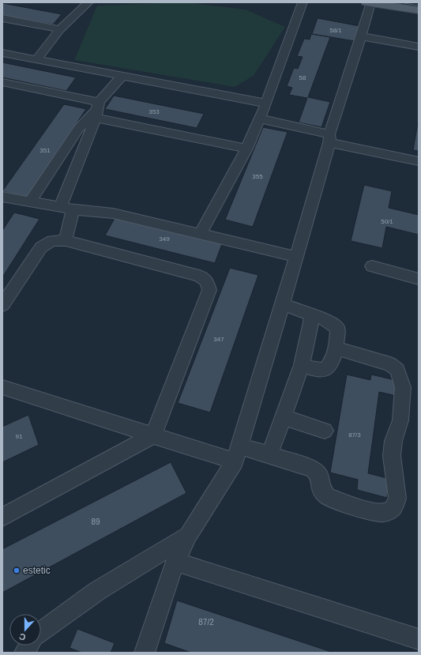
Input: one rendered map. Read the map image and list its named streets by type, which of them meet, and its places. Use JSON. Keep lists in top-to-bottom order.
{
  "places": ["estetic"],
  "house_numbers": [
    "58/1",
    "58",
    "353",
    "351",
    "355",
    "50/1",
    "349",
    "347",
    "87/3",
    "91",
    "89",
    "87/2"
  ],
  "north": "bottom"
}
